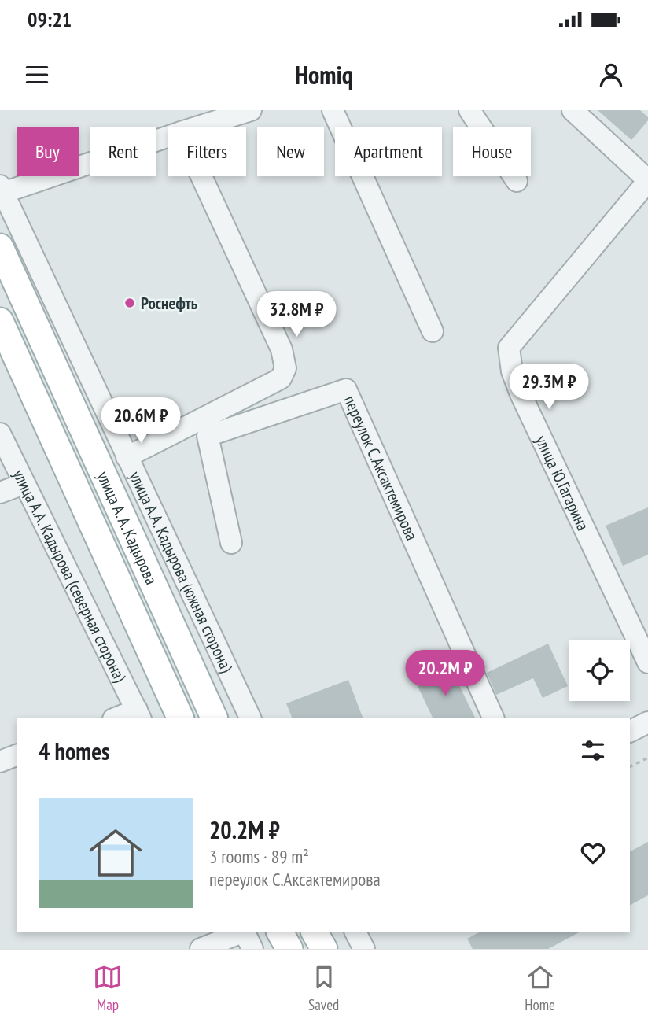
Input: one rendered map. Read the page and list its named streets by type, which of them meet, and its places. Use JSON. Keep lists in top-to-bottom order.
{
  "streets": {
    "main road": ["улица А. А. Кадырова"],
    "street": [
      "переулок С.Аксактемирова",
      "улица Ю.Гагарина",
      "улица А.А. Кадырова (южная сторона)",
      "улица А.А. Кадырова (северная сторона)"
    ]
  },
  "places": ["Роснефть"],
  "page": {
    "status": "09:21",
    "header": "Homiq",
    "chip": [
      "Buy",
      "Rent",
      "Filters",
      "New",
      "Apartment",
      "House"
    ],
    "price": [
      "32.8M ₽",
      "29.3M ₽",
      "20.6M ₽",
      "20.2M ₽"
    ],
    "heading": "4 homes",
    "list": [
      {
        "name": "20.2M ₽",
        "note": "3 rooms · 89 m² · переулок С.Аксактемирова"
      }
    ],
    "tabs": ["Map", "Saved", "Home"]
  }
}
